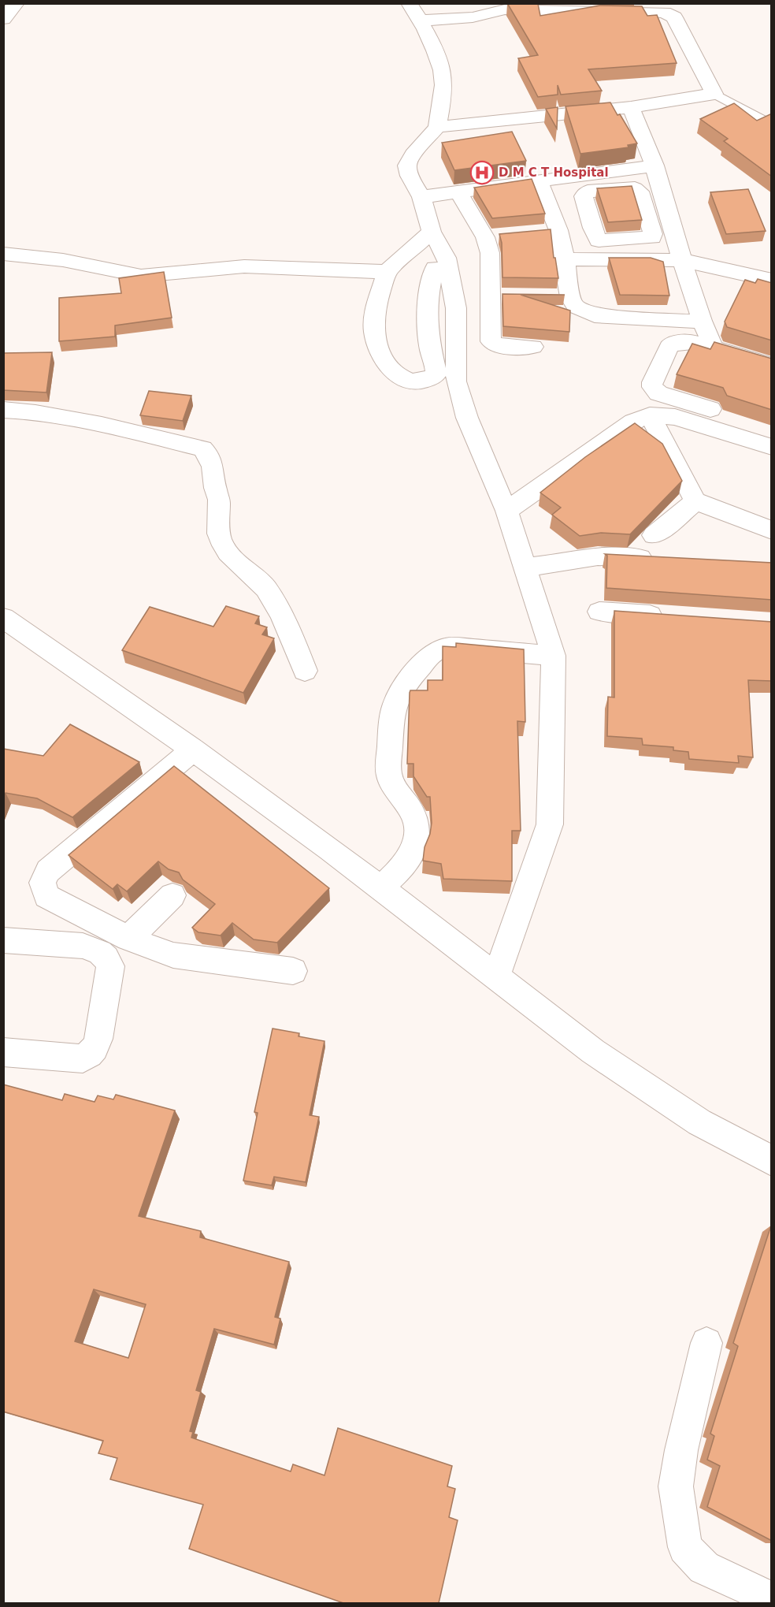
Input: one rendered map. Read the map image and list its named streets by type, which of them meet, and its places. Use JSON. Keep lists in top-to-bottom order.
{
  "places": {
    "hospital": ["D M C T Hospital"]
  }
}
